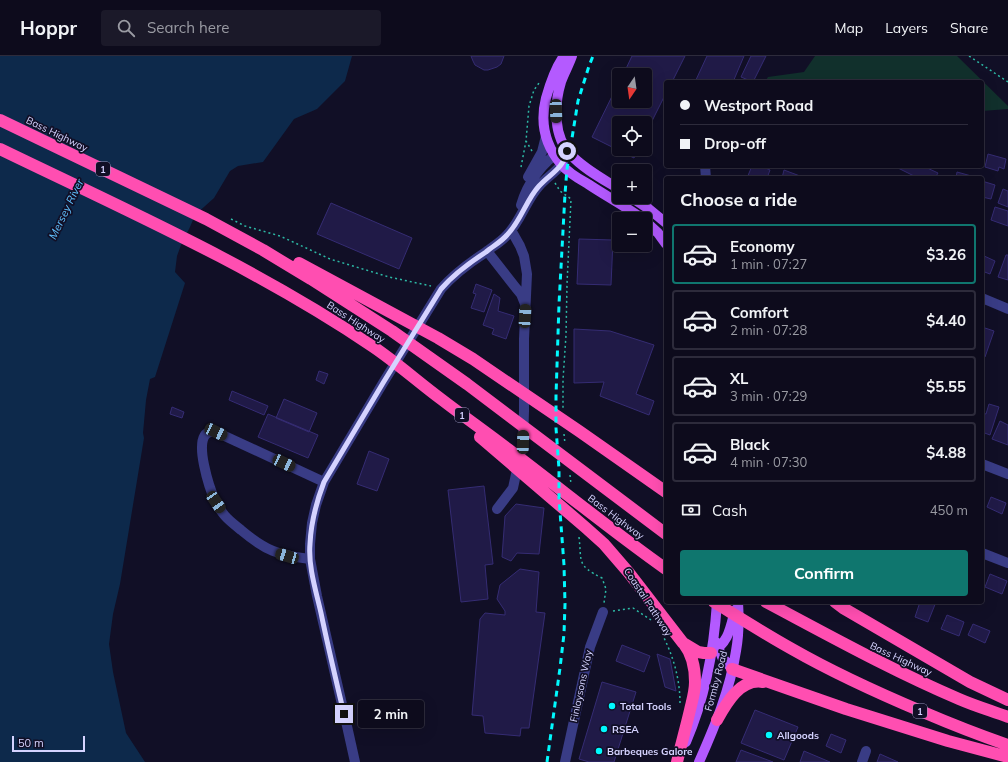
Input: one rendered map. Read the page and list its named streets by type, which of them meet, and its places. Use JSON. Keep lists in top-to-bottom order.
{
  "streets": {
    "highway": ["Bass Highway", "1"],
    "main road": ["Formby Road"],
    "street": ["Finlaysons Way"],
    "path": ["Coastal Pathway"]
  },
  "water": ["Mersey River"],
  "places": [
    "Total Tools",
    "RSEA",
    "Allgoods",
    "Barbeques Galore"
  ],
  "scale_bar": "50 m",
  "north": "bottom",
  "page": {
    "header": "Hoppr",
    "search": "Search here",
    "nav": ["Map", "Layers", "Share"],
    "map_buttons": ["+", "−"],
    "banner": ["Westport Road", "Drop-off"],
    "heading": "Choose a ride",
    "list": [
      {
        "name": "Economy",
        "note": "1 min · 07:27",
        "value": "$3.26"
      },
      {
        "name": "Comfort",
        "note": "2 min · 07:28",
        "value": "$4.40"
      },
      {
        "name": "XL",
        "note": "3 min · 07:29",
        "value": "$5.55"
      },
      {
        "name": "Black",
        "note": "4 min · 07:30",
        "value": "$4.88"
      }
    ],
    "pay": ["Cash", "450 m"],
    "buttons": "Confirm",
    "bubble": "2 min",
    "scale": "50 m"
  }
}
